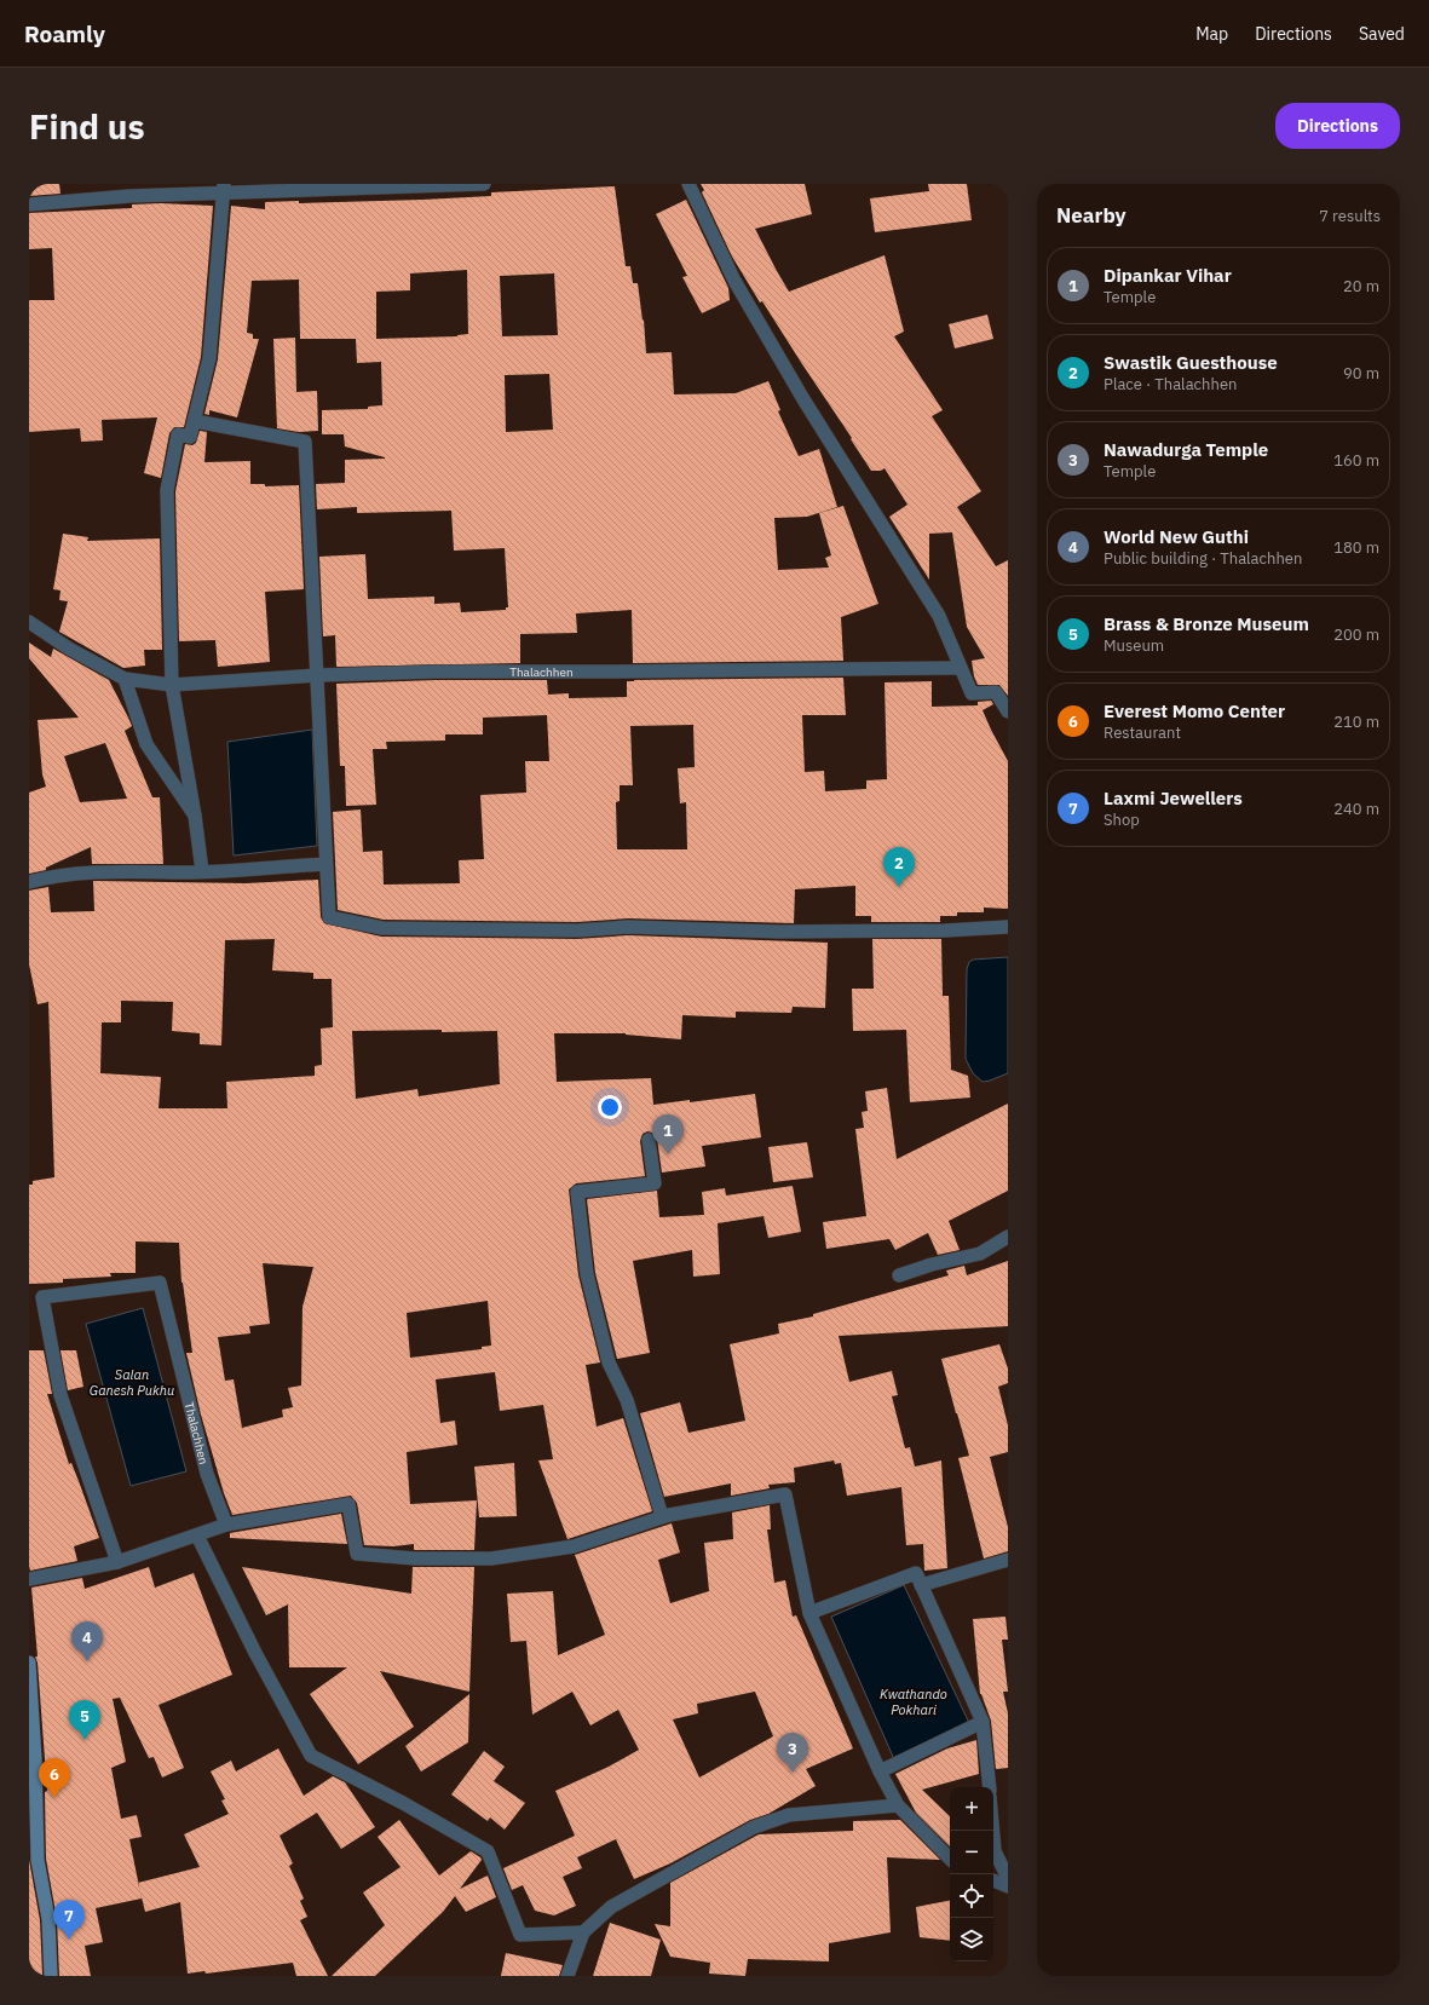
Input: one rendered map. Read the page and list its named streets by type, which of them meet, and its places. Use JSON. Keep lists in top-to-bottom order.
{
  "streets": {
    "street": ["Thalachhen"]
  },
  "water": ["Salan Ganesh Pukhu", "Kwathando Pokhari"],
  "page": {
    "header": "Roamly",
    "nav": ["Map", "Directions", "Saved"],
    "buttons": "Directions",
    "title": "Find us",
    "heading": ["Nearby", "7 results"],
    "list": [
      {
        "mark": "1",
        "name": "Dipankar Vihar",
        "note": "Temple",
        "value": "20 m"
      },
      {
        "mark": "2",
        "name": "Swastik Guesthouse",
        "note": "Place · Thalachhen",
        "value": "90 m"
      },
      {
        "mark": "3",
        "name": "Nawadurga Temple",
        "note": "Temple",
        "value": "160 m"
      },
      {
        "mark": "4",
        "name": "World New Guthi",
        "note": "Public building · Thalachhen",
        "value": "180 m"
      },
      {
        "mark": "5",
        "name": "Brass & Bronze Museum",
        "note": "Museum",
        "value": "200 m"
      },
      {
        "mark": "6",
        "name": "Everest Momo Center",
        "note": "Restaurant",
        "value": "210 m"
      },
      {
        "mark": "7",
        "name": "Laxmi Jewellers",
        "note": "Shop",
        "value": "240 m"
      }
    ],
    "pins": [
      "2",
      "1",
      "4",
      "5",
      "3",
      "6",
      "7"
    ],
    "map_buttons": ["+", "−"]
  }
}
